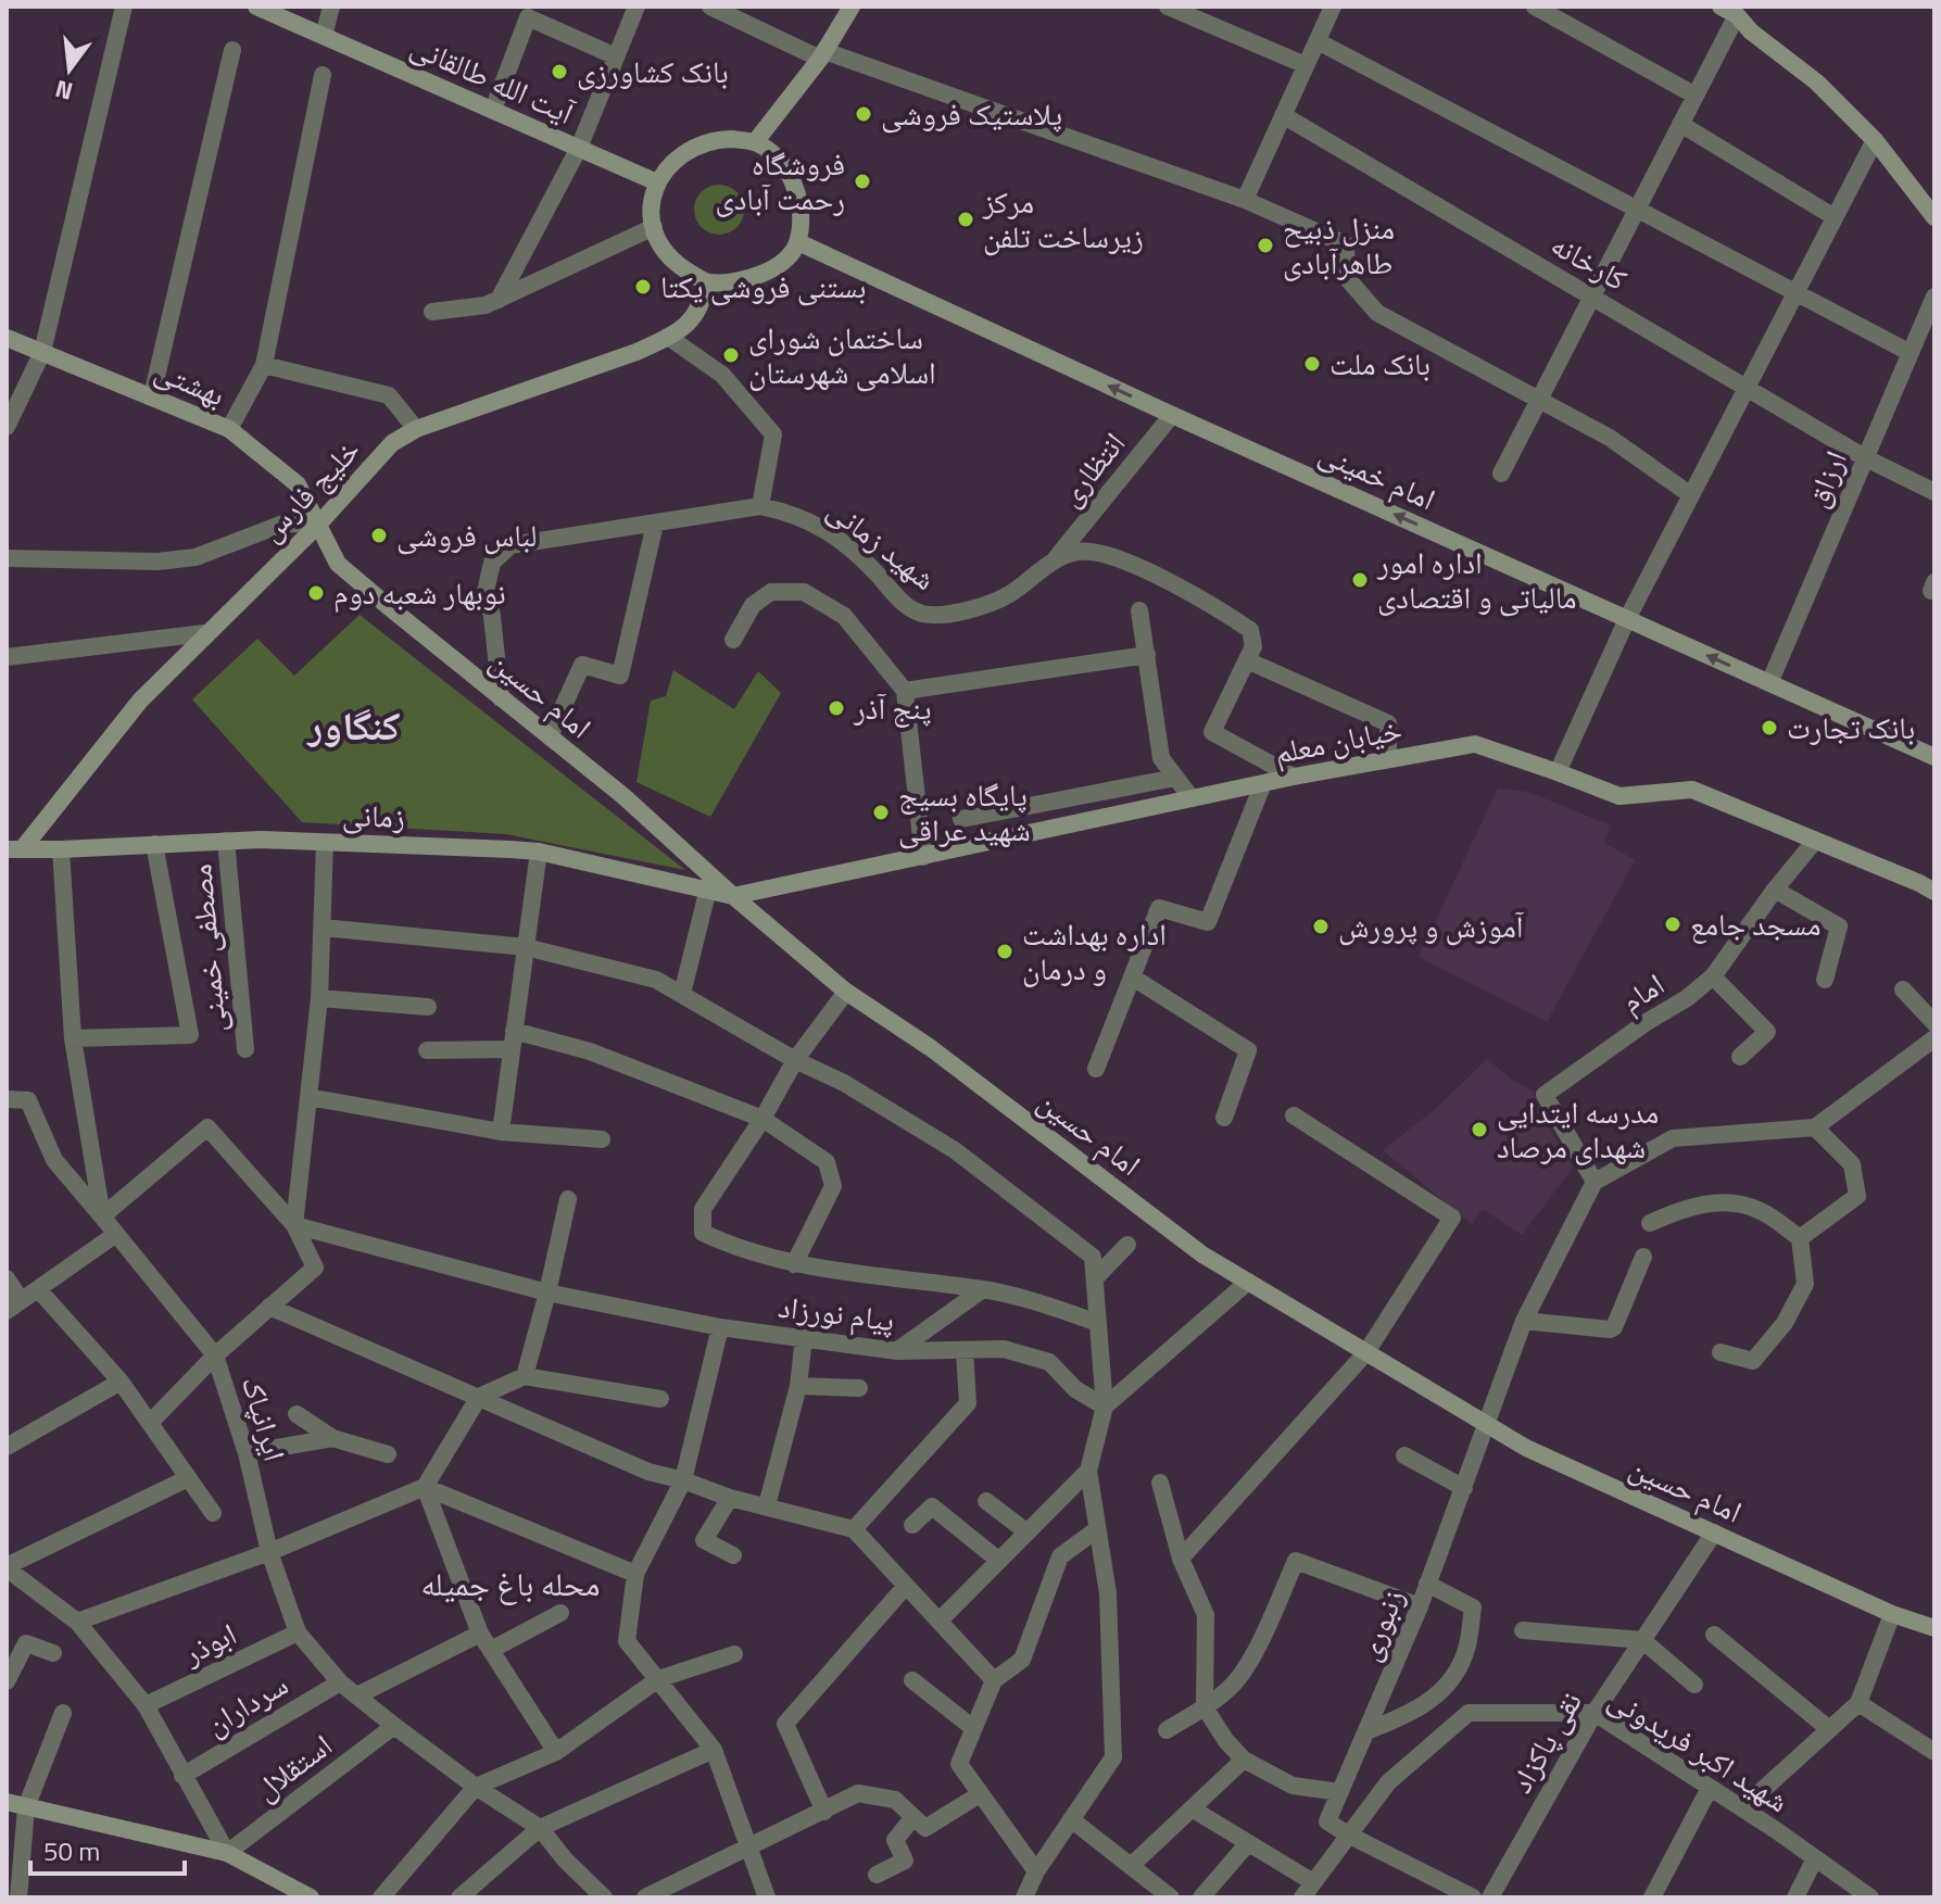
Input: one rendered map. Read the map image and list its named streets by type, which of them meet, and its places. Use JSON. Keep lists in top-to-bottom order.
{
  "streets": {
    "main road": [
      "آیت الله طالقانی",
      "بهشتی",
      "امام خمینی",
      "خلیج فارس",
      "امام حسین",
      "خیابان معلم",
      "زمانی"
    ],
    "street": [
      "کارخانه",
      "انتظاری",
      "ارزاق",
      "شهید زمانی",
      "مصطفی خمینی",
      "امام",
      "پیام نورزاد",
      "ایرانپاک",
      "زنبوری",
      "ابوذر",
      "سرداران",
      "نقی پاکزاد",
      "شهید اکبر فریدونی",
      "استقلال"
    ]
  },
  "crossings": [
    ["آیت الله طالقانی", "امام خمینی"],
    ["آیت الله طالقانی", "خلیج فارس"],
    ["کارخانه", "ارزاق"],
    ["بهشتی", "خلیج فارس"],
    ["بهشتی", "امام حسین"],
    ["انتظاری", "امام خمینی"],
    ["انتظاری", "شهید زمانی"],
    ["امام خمینی", "ارزاق"],
    ["امام خمینی", "خلیج فارس"],
    ["خلیج فارس", "امام حسین"],
    ["خلیج فارس", "زمانی"],
    ["شهید زمانی", "امام حسین"],
    ["امام حسین", "خیابان معلم"],
    ["امام حسین", "زمانی"],
    ["امام حسین", "زنبوری"],
    ["امام حسین", "نقی پاکزاد"],
    ["خیابان معلم", "زمانی"],
    ["خیابان معلم", "امام"],
    ["زمانی", "مصطفی خمینی"],
    ["زمانی", "ایرانپاک"],
    ["امام", "زنبوری"],
    ["ایرانپاک", "ابوذر"],
    ["ایرانپاک", "سرداران"],
    ["ایرانپاک", "استقلال"],
    ["زنبوری", "شهید اکبر فریدونی"],
    ["نقی پاکزاد", "شهید اکبر فریدونی"]
  ],
  "one_way": ["امام خمینی"],
  "districts": ["کنگاور", "محله باغ‌ جمیله"],
  "places": [
    "بانک کشاورزی",
    "پلاستیک فروشی",
    "فروشگاه رحمت آبادی",
    "مرکز زیرساخت تلفن",
    "منزل ذبیح طاهرآبادی",
    "بستنی فروشی یکتا",
    "ساختمان شورای اسلامی شهرستان",
    "بانک ملت",
    "لباس فروشی",
    "اداره امور مالیاتی و اقتصادی",
    "نوبهار شعبه دوم",
    "پنج آذر",
    "بانک تجارت",
    "پایگاه بسیج شهید عراقی",
    "مسجد جامع",
    "آموزش و پرورش",
    "اداره بهداشت و درمان",
    "مدرسه ایتدایی شهدای مرصاد"
  ],
  "scale_bar": "50 m",
  "north": "bottom"
}
